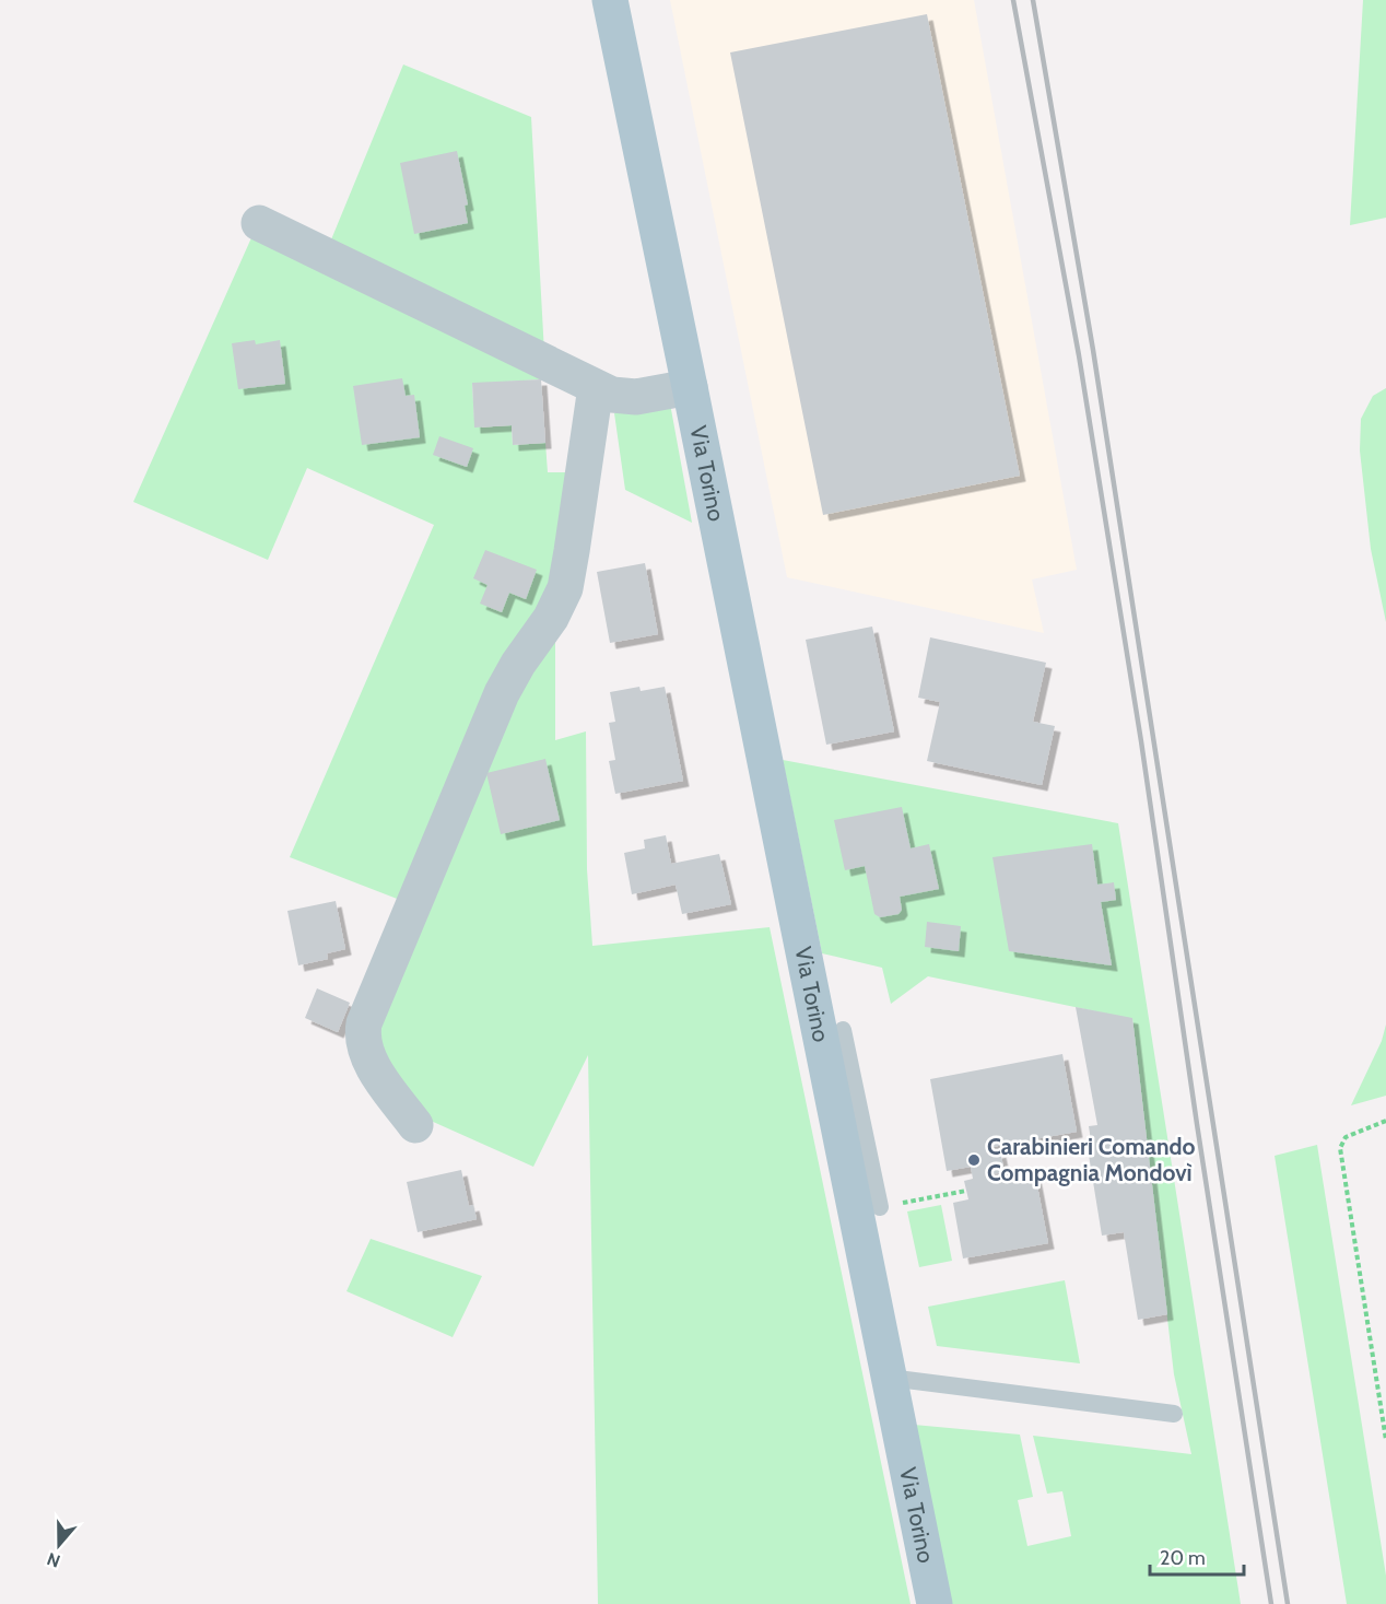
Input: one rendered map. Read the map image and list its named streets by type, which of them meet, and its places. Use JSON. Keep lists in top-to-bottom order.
{
  "streets": {
    "main road": ["Via Torino"]
  },
  "places": ["Carabinieri Comando Compagnia Mondovì"],
  "scale_bar": "20 m",
  "north": "bottom"
}
